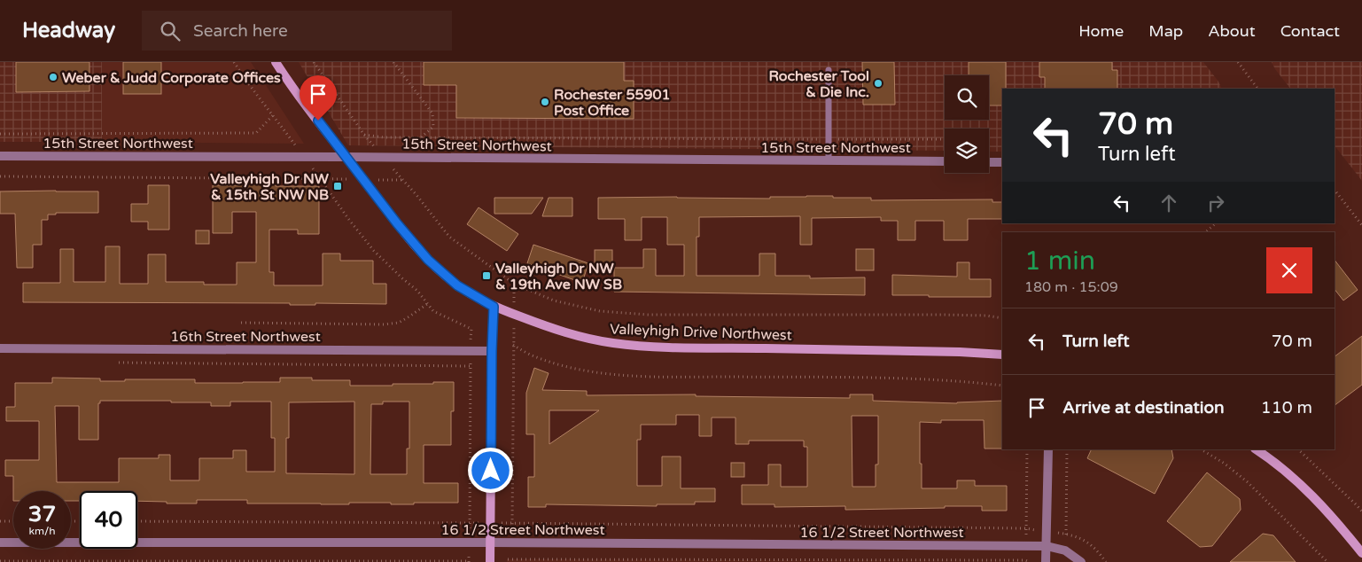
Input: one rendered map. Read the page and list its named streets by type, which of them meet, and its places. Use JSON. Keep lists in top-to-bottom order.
{
  "streets": {
    "main road": ["Valleyhigh Drive Northwest"],
    "street": ["15th Street Northwest", "16th Street Northwest", "16 1/2 Street Northwest"]
  },
  "crossings": [
    ["15th Street Northwest", "Valleyhigh Drive Northwest"]
  ],
  "places": {
    "other": ["Weber & Judd Corporate Offices", "Rochester Tool & Die Inc.", "Rochester 55901 Post Office"],
    "transit": ["Valleyhigh Dr NW & 15th St NW NB", "Valleyhigh Dr NW & 19th Ave NW SB"]
  },
  "page": {
    "header": "Headway",
    "search": "Search here",
    "nav": [
      "Home",
      "Map",
      "About",
      "Contact"
    ],
    "turn": ["70 m", "Turn left"],
    "heading": ["1 min", "180 m · 15:09"],
    "list": [
      {
        "name": "Turn left",
        "value": "70 m"
      },
      {
        "name": "Arrive at destination",
        "value": "110 m"
      }
    ],
    "speed": "37 km/h",
    "limit": "40"
  }
}
